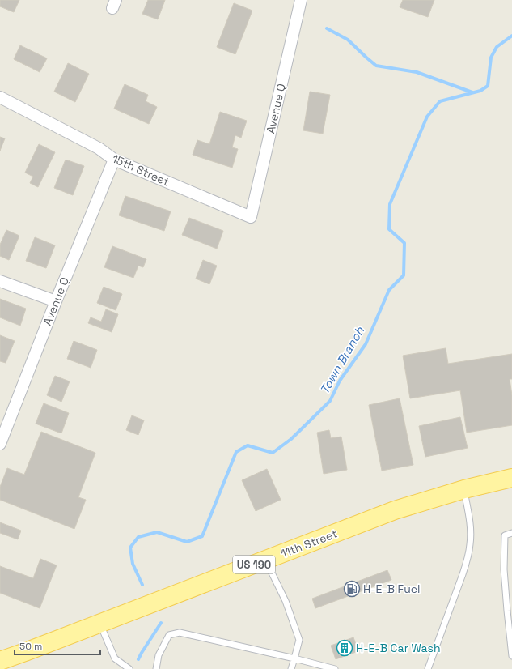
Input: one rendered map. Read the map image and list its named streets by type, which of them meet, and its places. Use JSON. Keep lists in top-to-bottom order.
{
  "streets": {
    "main road": ["11th Street", "US 190"],
    "street": ["Avenue Q", "15th Street"]
  },
  "crossings": [
    ["Avenue Q", "15th Street"]
  ],
  "water": ["Town Branch"],
  "places": {
    "fuel station": ["H-E-B Fuel"],
    "building": ["H-E-B Car Wash"]
  },
  "scale_bar": "50 m"
}
